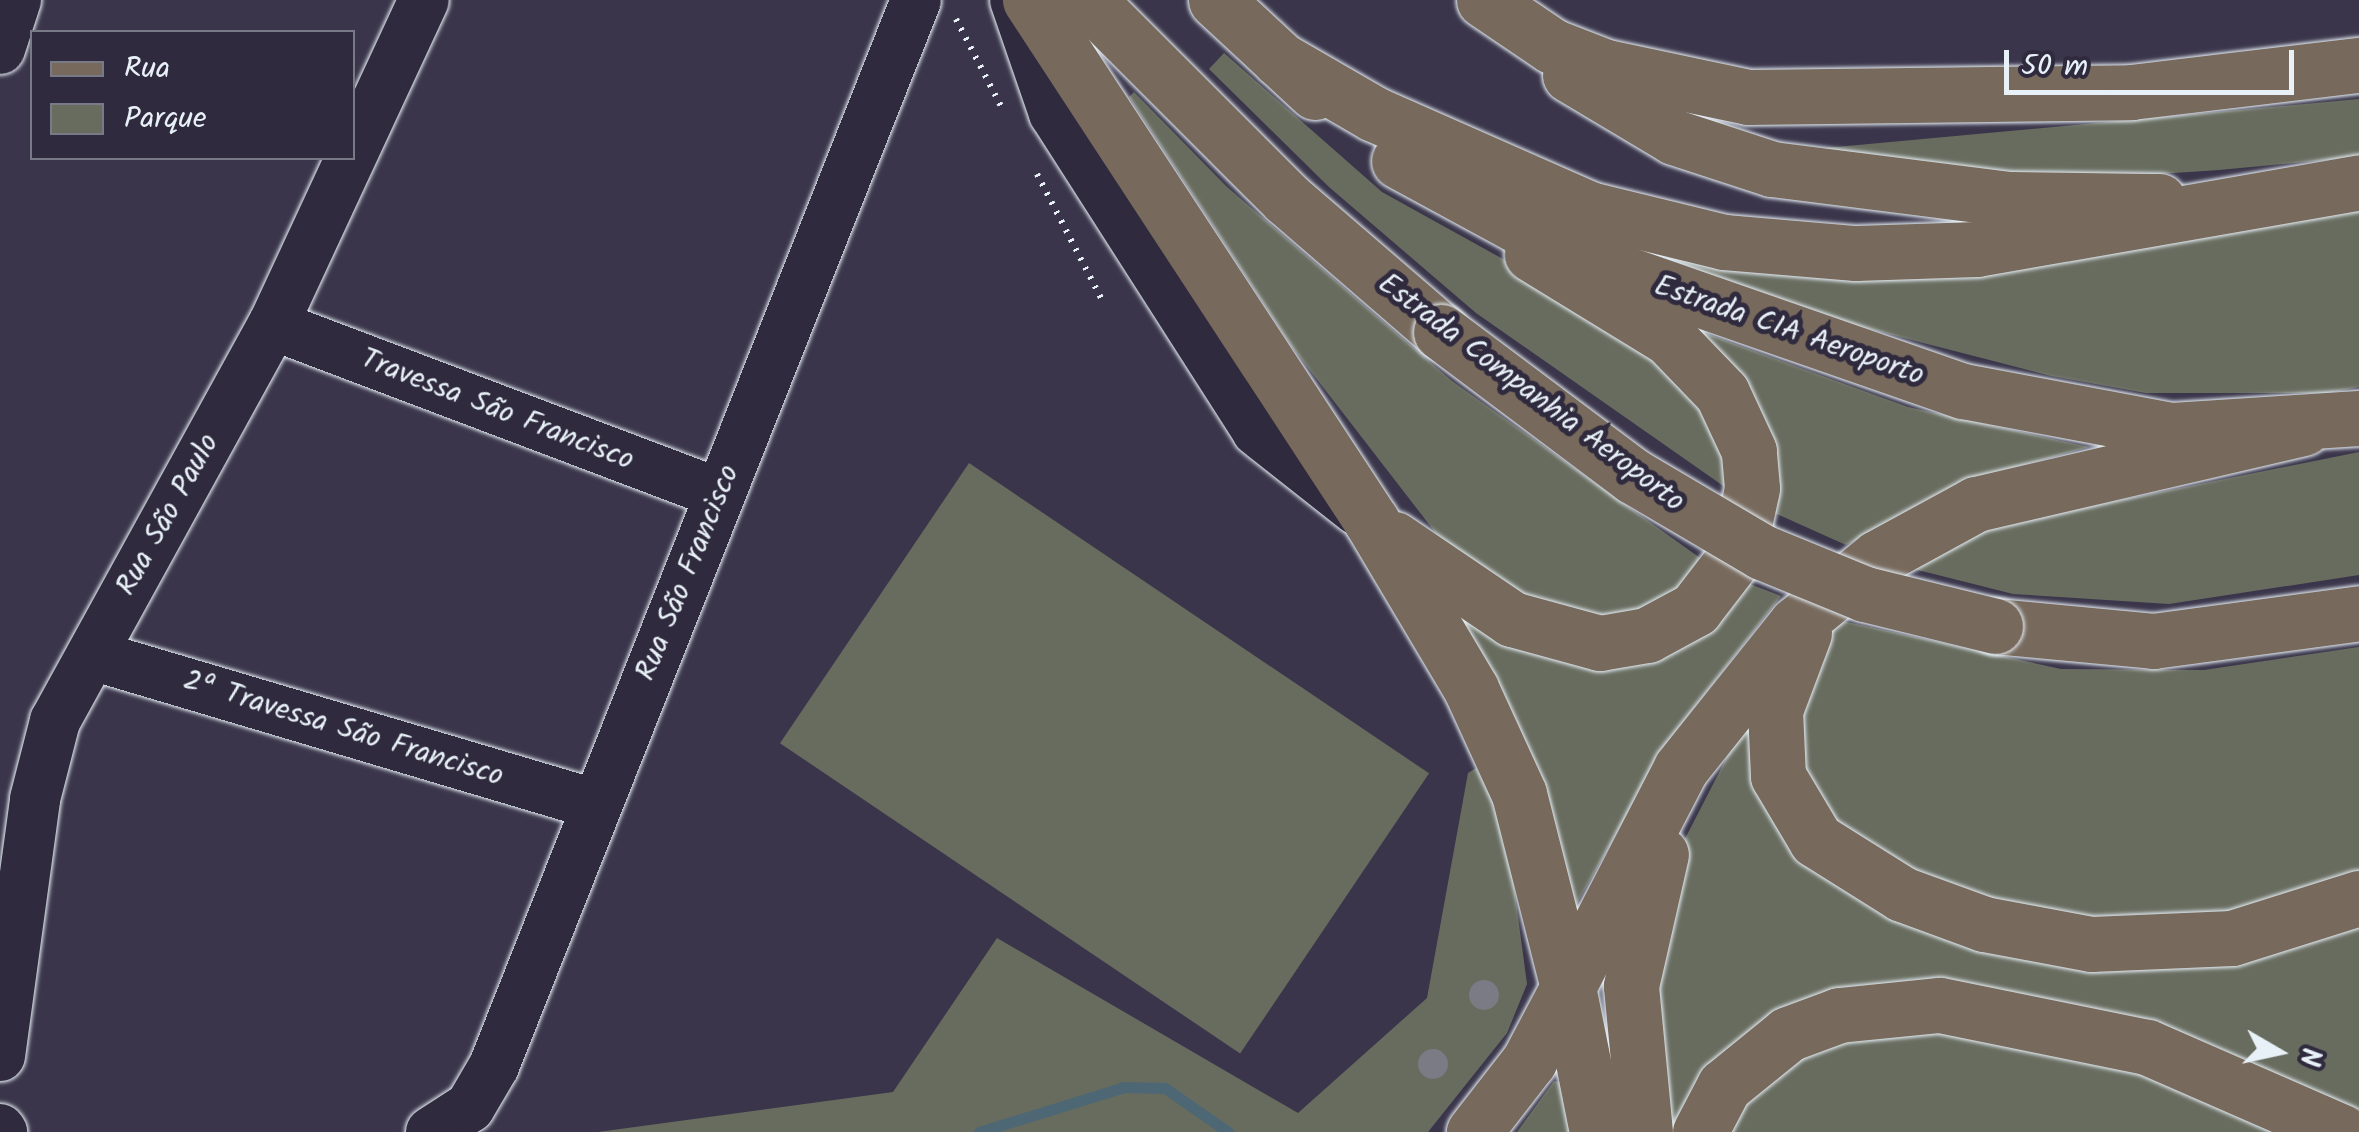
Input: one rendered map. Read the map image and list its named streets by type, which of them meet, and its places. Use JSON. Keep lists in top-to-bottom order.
{
  "streets": {
    "main road": ["Estrada CIA Aeroporto", "Estrada Companhia Aeroporto"],
    "street": [
      "Travessa São Francisco",
      "Rua São Paulo",
      "Rua São Francisco",
      "2ª Travessa São Francisco"
    ]
  },
  "crossings": [
    ["Travessa São Francisco", "Rua São Paulo"],
    ["Travessa São Francisco", "Rua São Francisco"],
    ["Rua São Paulo", "2ª Travessa São Francisco"],
    ["Rua São Francisco", "2ª Travessa São Francisco"]
  ],
  "legend": ["Rua", "Parque"],
  "scale_bar": "50 m",
  "north": "right"
}
